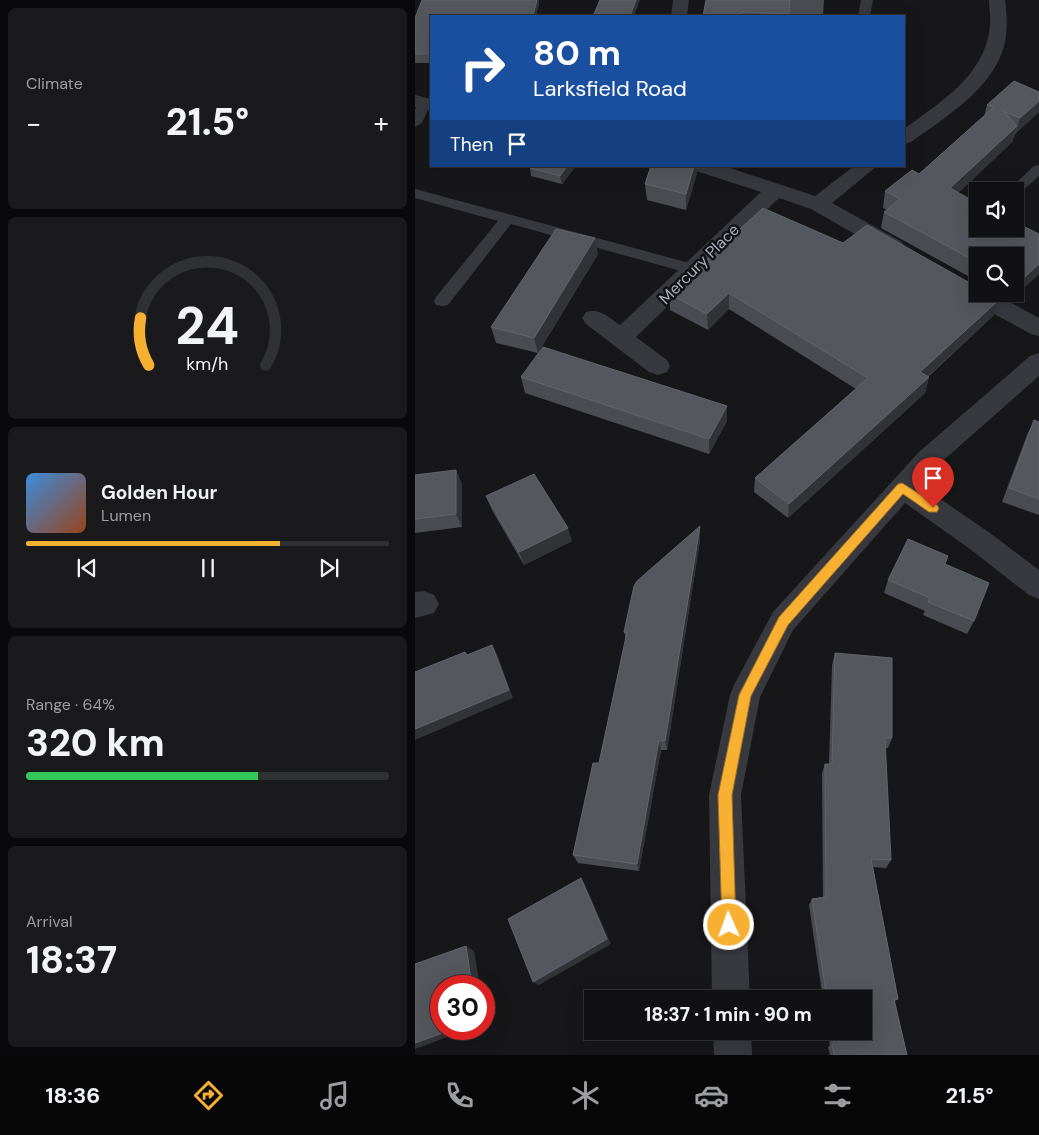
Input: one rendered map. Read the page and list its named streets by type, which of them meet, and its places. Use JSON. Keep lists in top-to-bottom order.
{
  "streets": {
    "street": ["Mercury Place"]
  },
  "page": {
    "tile": [
      "Climate",
      ["Range · 64%", "320 km"],
      ["Arrival", "18:37"]
    ],
    "turn": ["80 m", "Larksfield Road"],
    "heat": ["−", "21.5°", "+"],
    "then": "Then",
    "song": ["Golden Hour", "Lumen"],
    "limit": "30",
    "trip": "18:37 · 1 min · 90 m",
    "tabs": ["18:36", "21.5°"],
    "gauge": ["24", "km/h"]
  }
}
